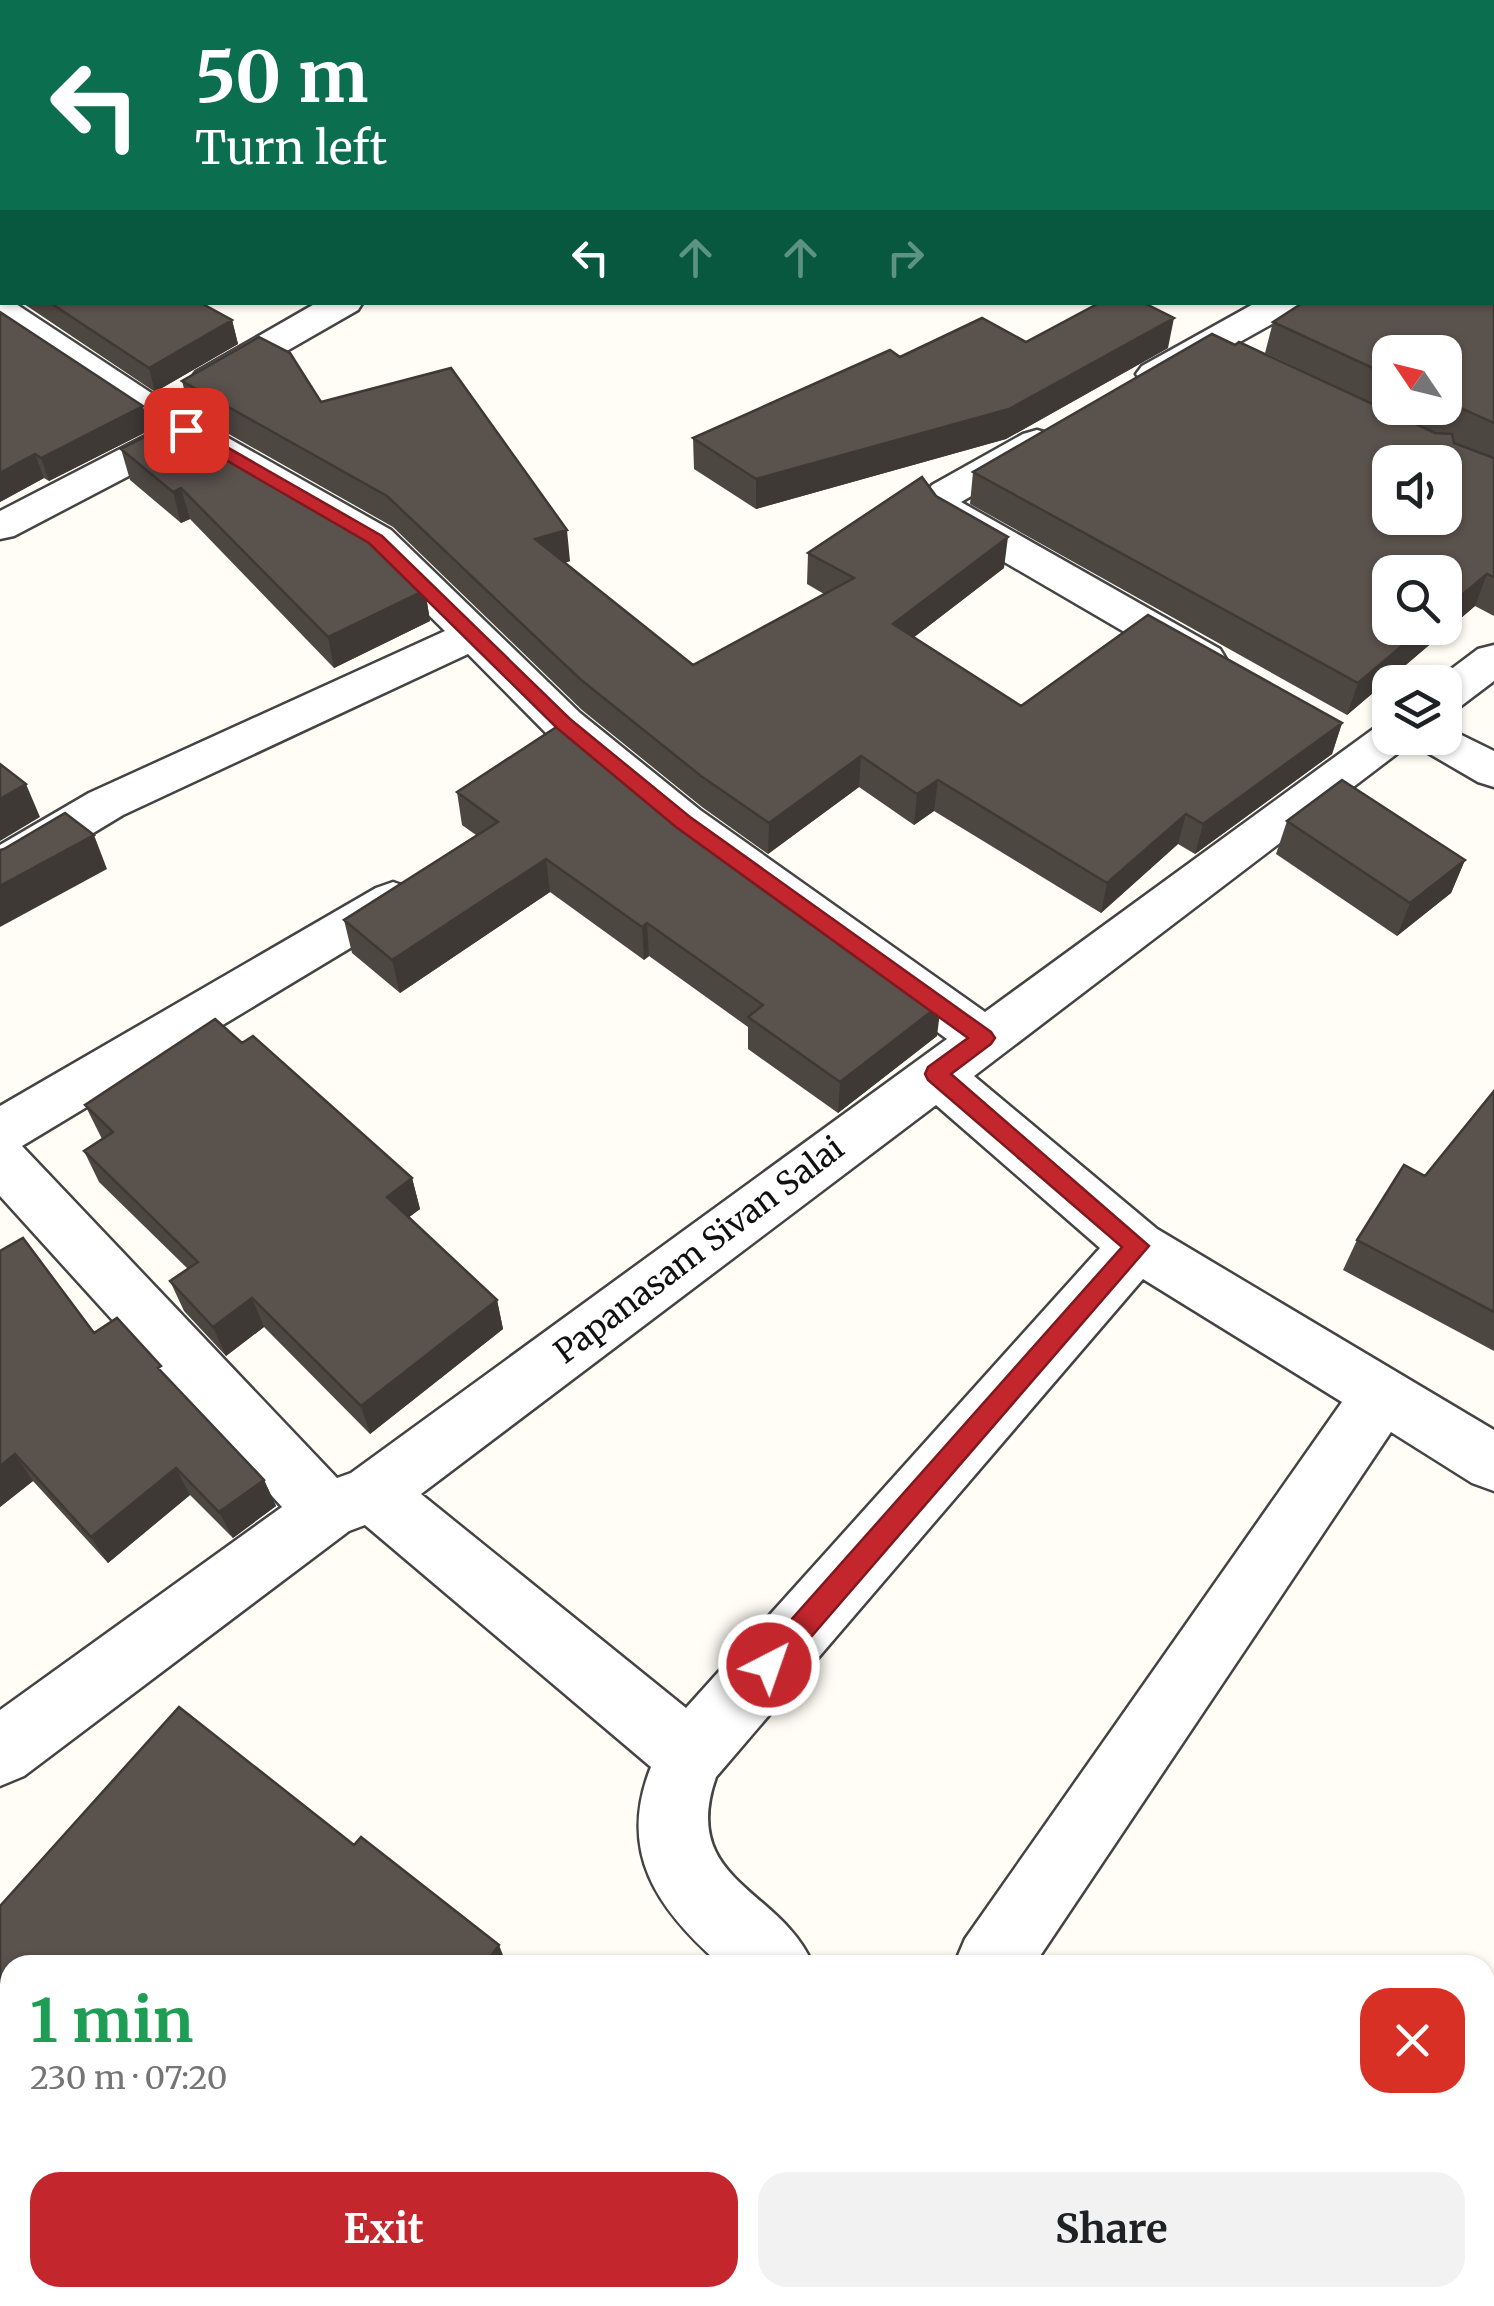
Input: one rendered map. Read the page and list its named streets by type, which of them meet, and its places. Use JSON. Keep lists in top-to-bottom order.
{
  "streets": {
    "street": ["Papanasam Sivan Salai"]
  },
  "north": "top left",
  "page": {
    "turn": ["50 m", "Turn left"],
    "heading": ["1 min", "230 m · 07:20"],
    "buttons": ["Exit", "Share"]
  }
}
